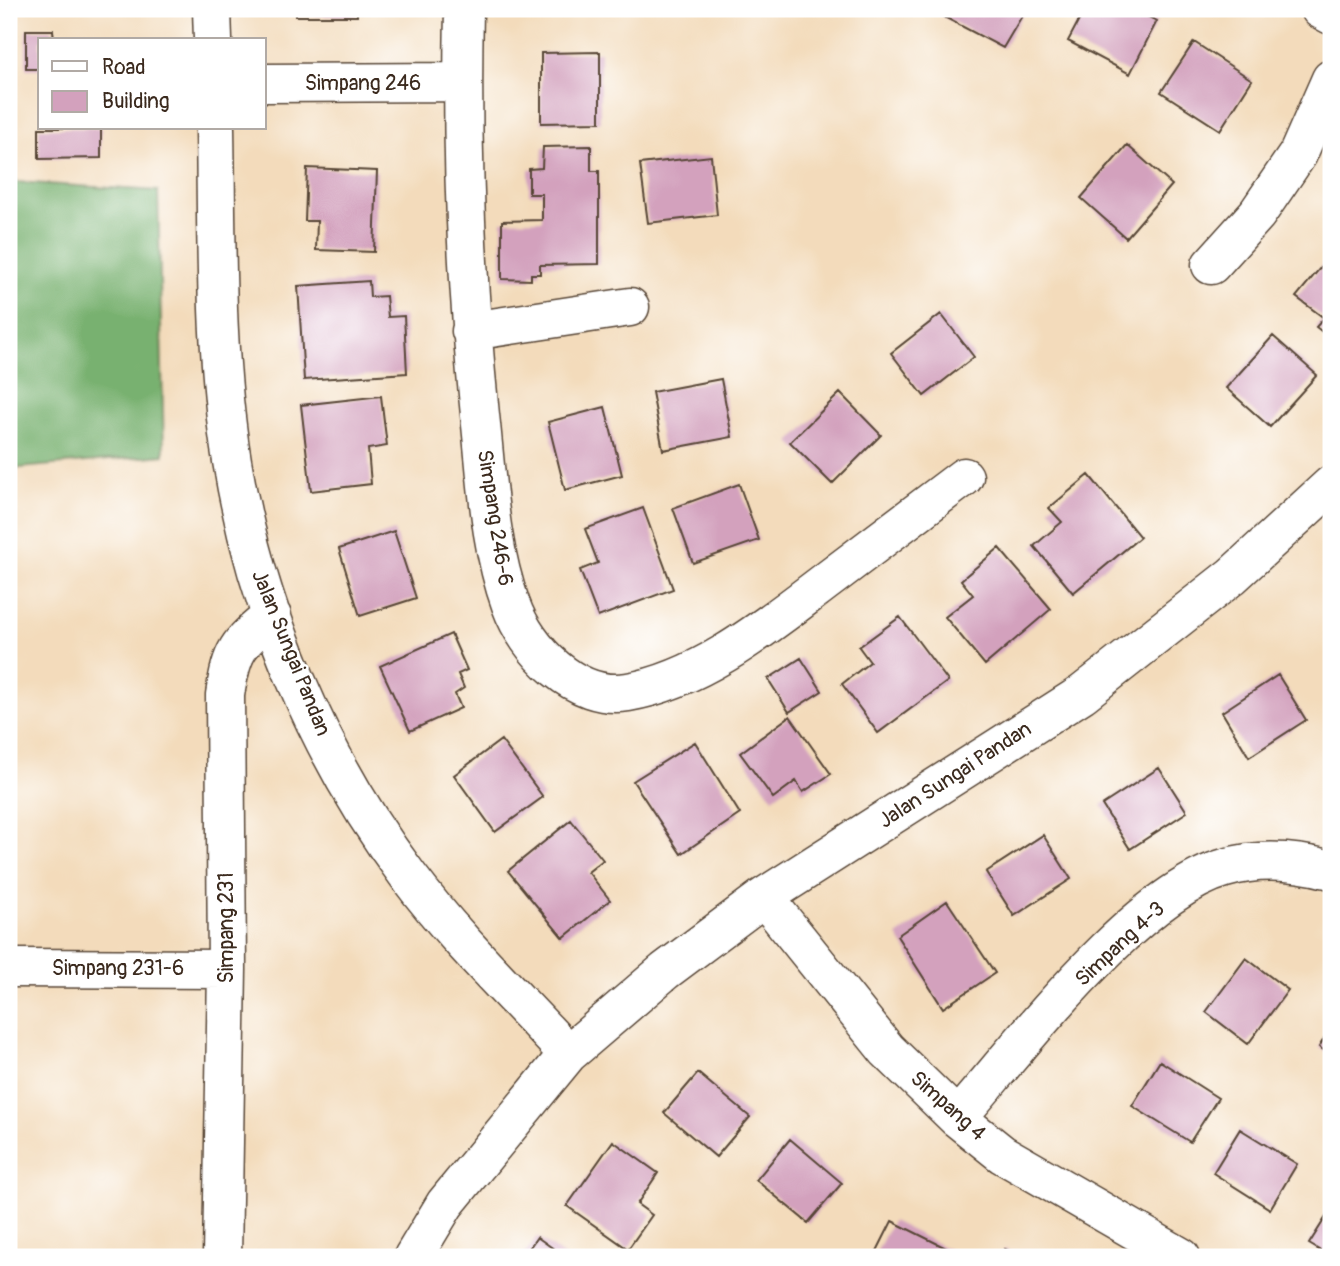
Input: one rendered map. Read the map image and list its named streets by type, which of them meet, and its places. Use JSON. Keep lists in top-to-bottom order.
{
  "streets": {
    "street": [
      "Simpang 246",
      "Simpang 246-6",
      "Jalan Sungai Pandan",
      "Simpang 231",
      "Simpang 4-3",
      "Simpang 231-6",
      "Simpang 4"
    ]
  },
  "crossings": [
    ["Simpang 246", "Simpang 246-6"],
    ["Jalan Sungai Pandan", "Simpang 231"],
    ["Jalan Sungai Pandan", "Simpang 4"],
    ["Simpang 231", "Simpang 231-6"],
    ["Simpang 4-3", "Simpang 4"]
  ],
  "legend": ["Road", "Building"]
}
